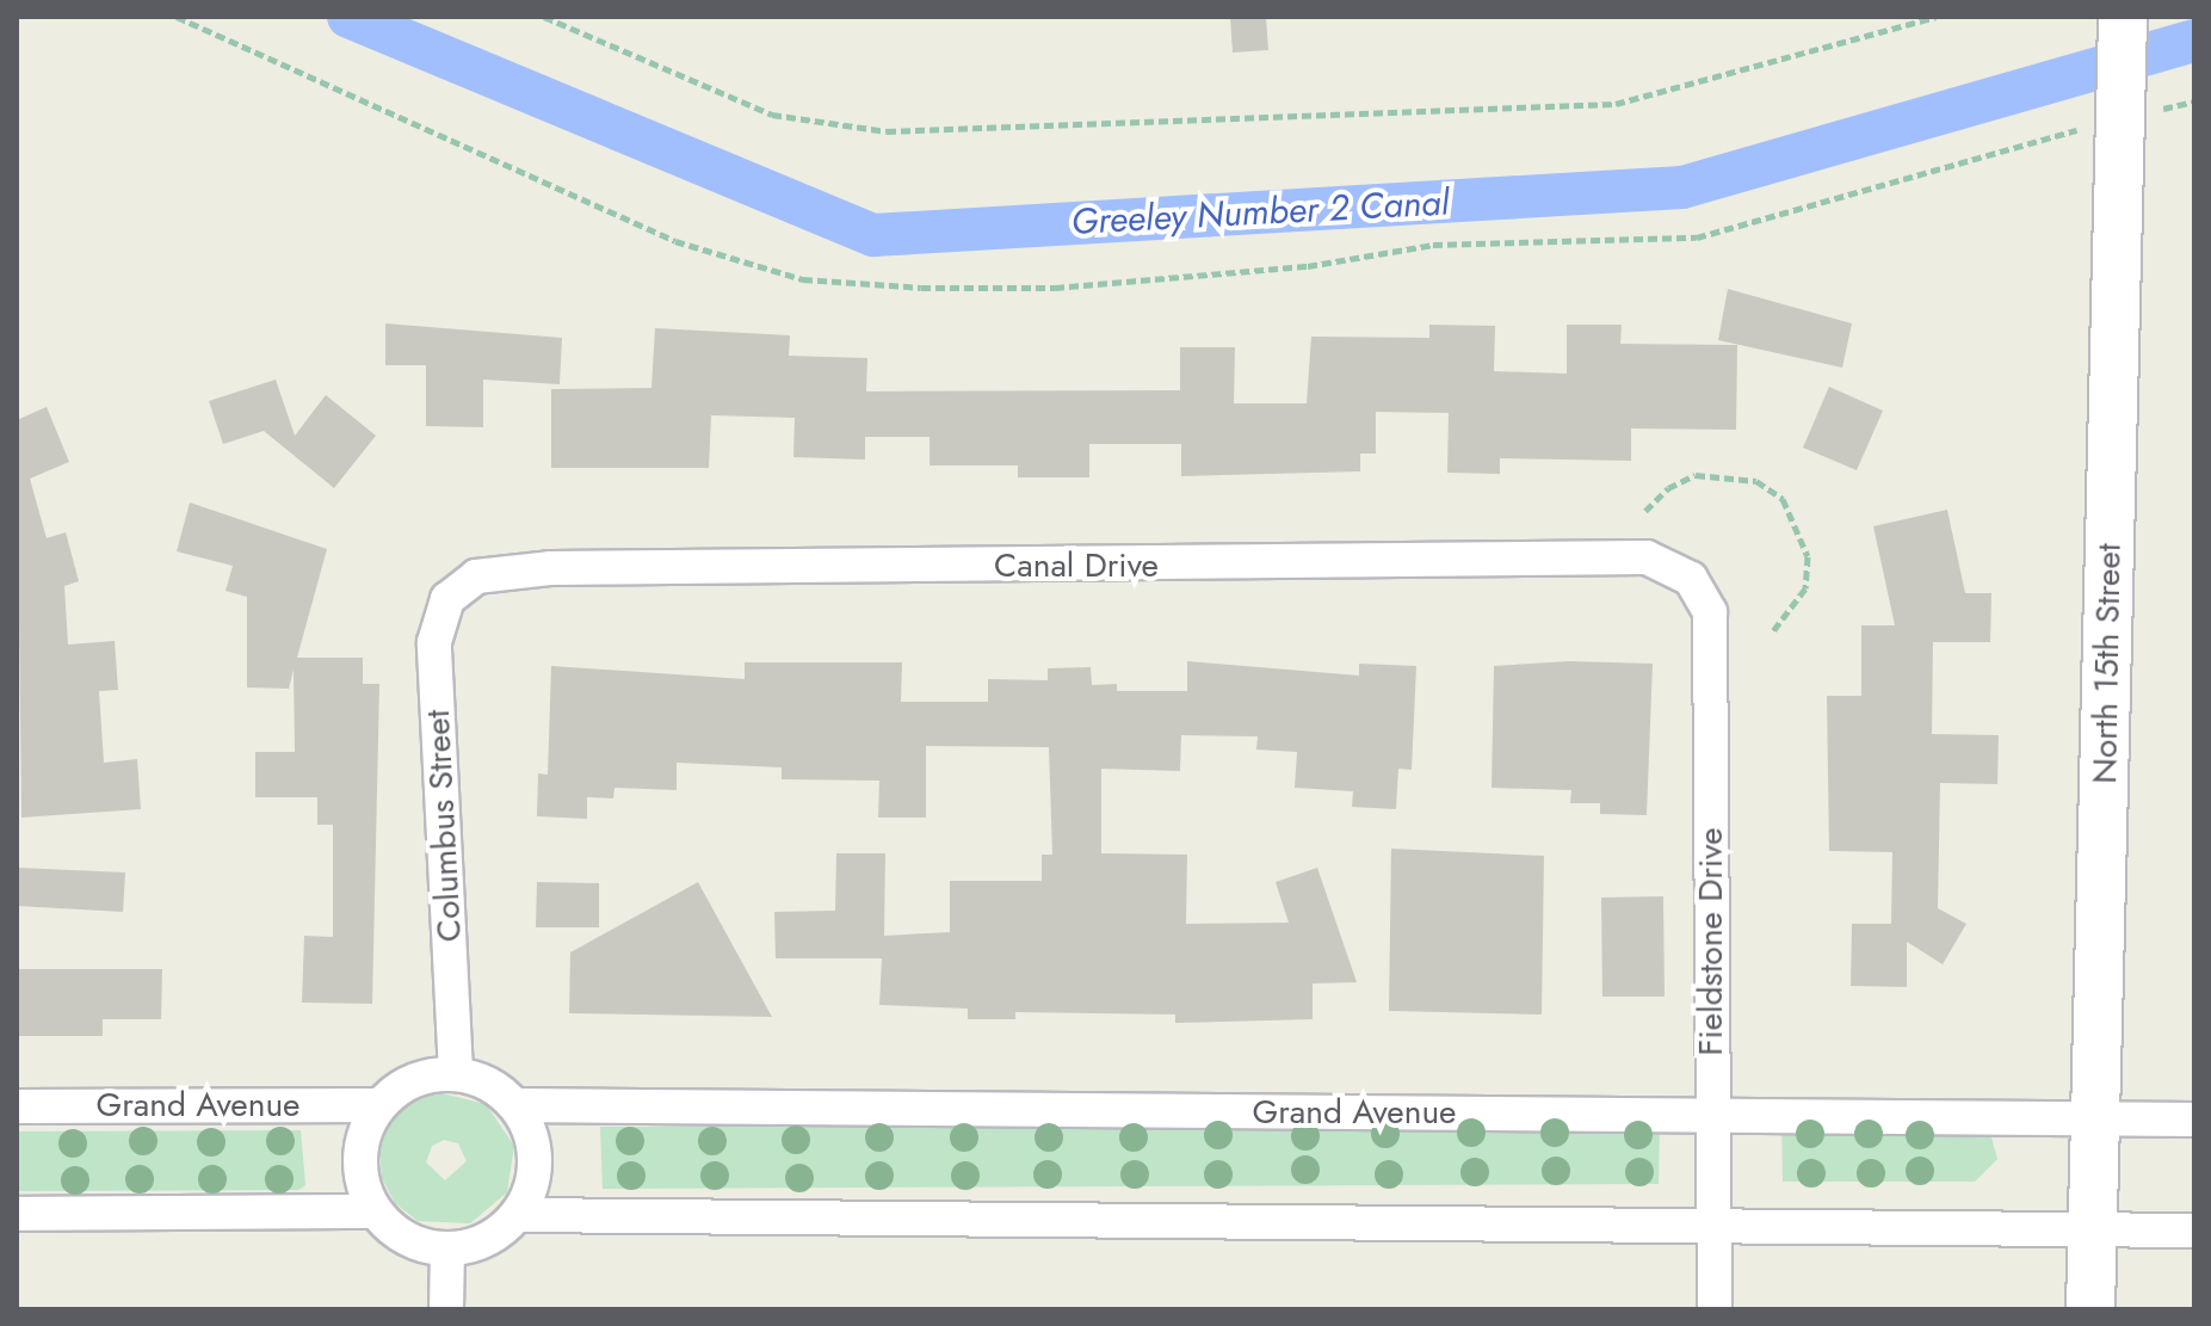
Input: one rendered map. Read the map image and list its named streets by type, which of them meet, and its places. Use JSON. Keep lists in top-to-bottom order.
{
  "streets": {
    "street": [
      "Canal Drive",
      "North 15th Street",
      "Columbus Street",
      "Fieldstone Drive",
      "Grand Avenue"
    ]
  },
  "crossings": [
    ["Canal Drive", "Columbus Street"],
    ["Canal Drive", "Fieldstone Drive"],
    ["North 15th Street", "Grand Avenue"],
    ["Columbus Street", "Grand Avenue"],
    ["Fieldstone Drive", "Grand Avenue"]
  ],
  "water": ["Greeley Number 2 Canal"]
}
